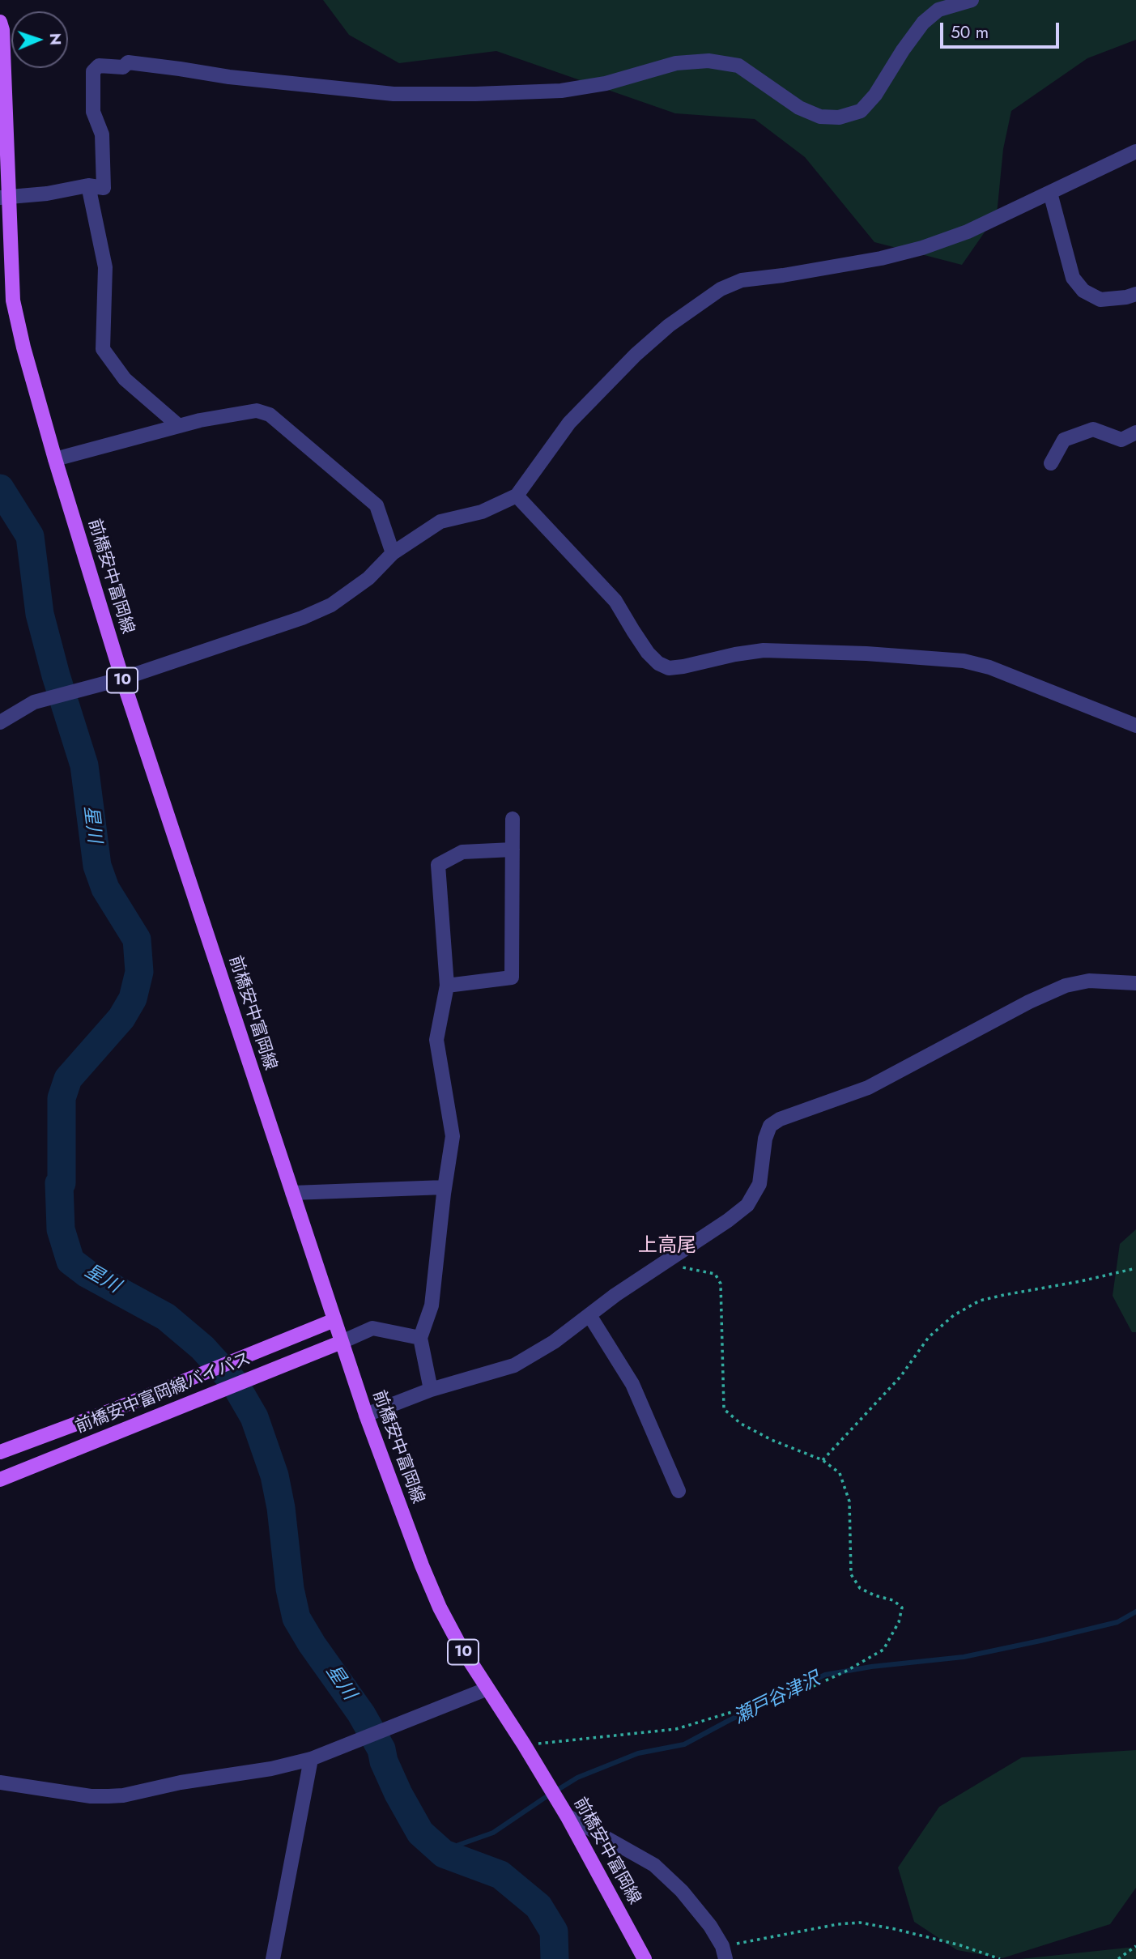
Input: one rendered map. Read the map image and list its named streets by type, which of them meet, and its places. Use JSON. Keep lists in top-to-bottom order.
{
  "streets": {
    "main road": ["前橋安中富岡線", "10", "前橋安中富岡線バイパス"]
  },
  "crossings": [
    ["前橋安中富岡線", "前橋安中富岡線バイパス"]
  ],
  "districts": ["上高尾"],
  "water": ["星川", "瀬戸谷津沢"],
  "scale_bar": "50 m",
  "north": "right"
}
